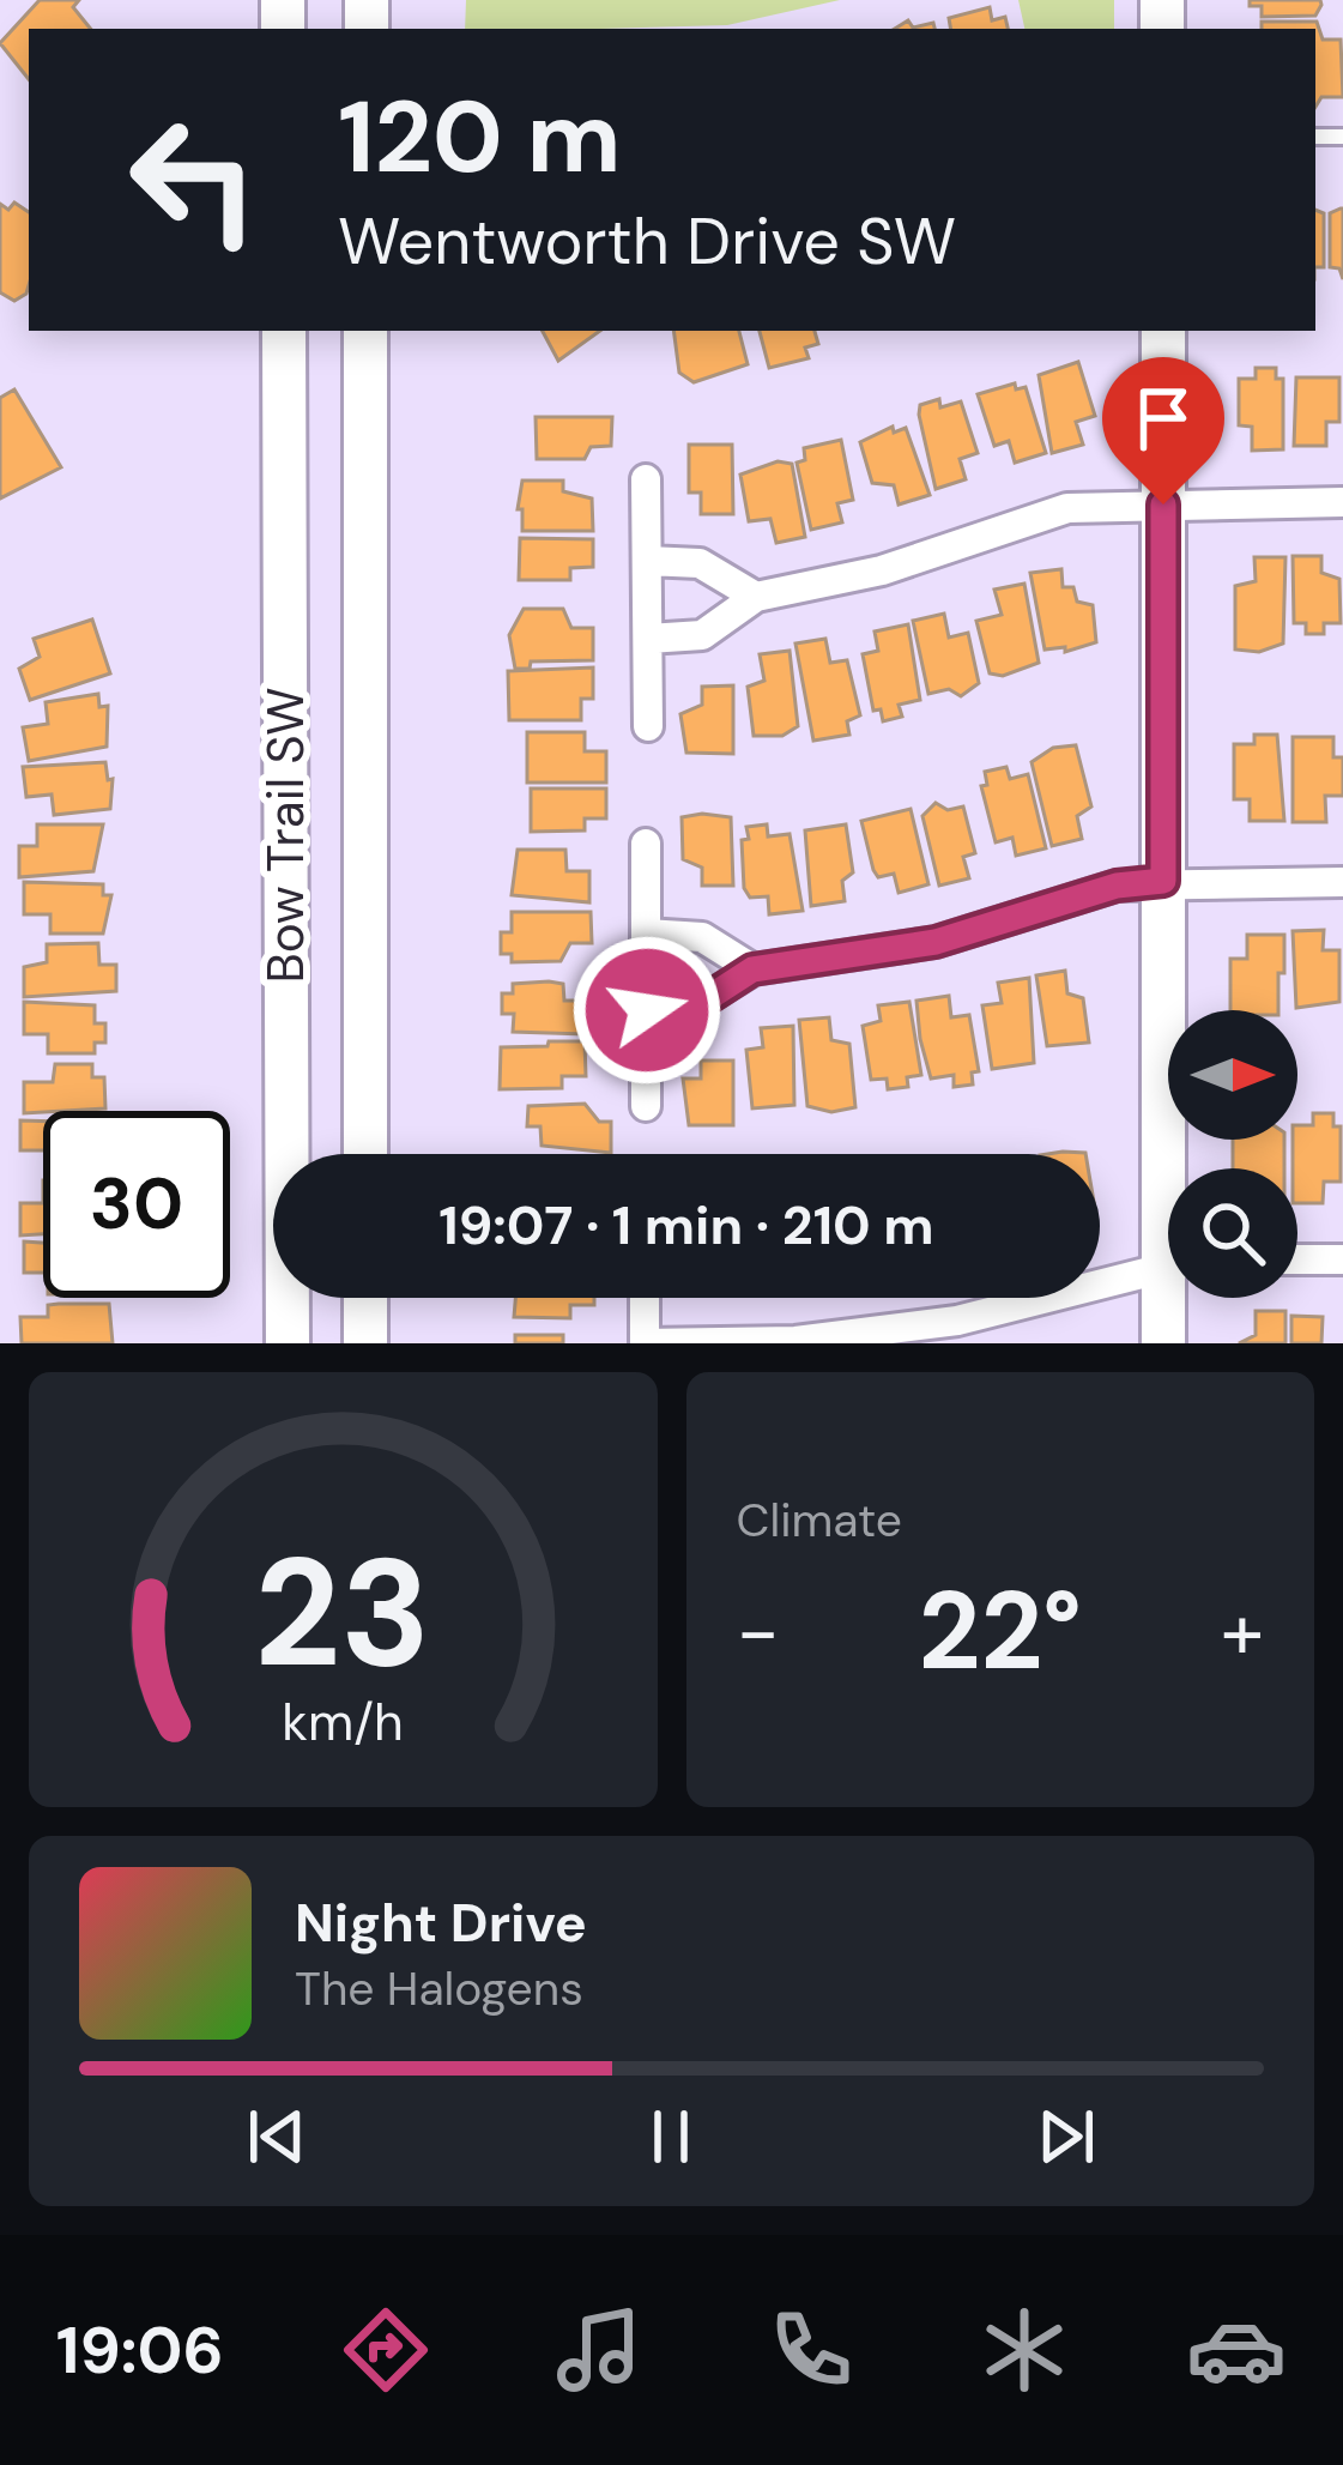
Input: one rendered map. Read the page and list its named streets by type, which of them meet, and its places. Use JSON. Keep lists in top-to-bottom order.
{
  "streets": {
    "main road": ["Bow Trail SW"]
  },
  "north": "right",
  "page": {
    "turn": ["120 m", "Wentworth Drive SW"],
    "limit": "30",
    "trip": "19:07 · 1 min · 210 m",
    "tile": "Climate",
    "heat": ["−", "22°", "+"],
    "song": ["Night Drive", "The Halogens"],
    "tabs": "19:06",
    "gauge": ["23", "km/h"]
  }
}
